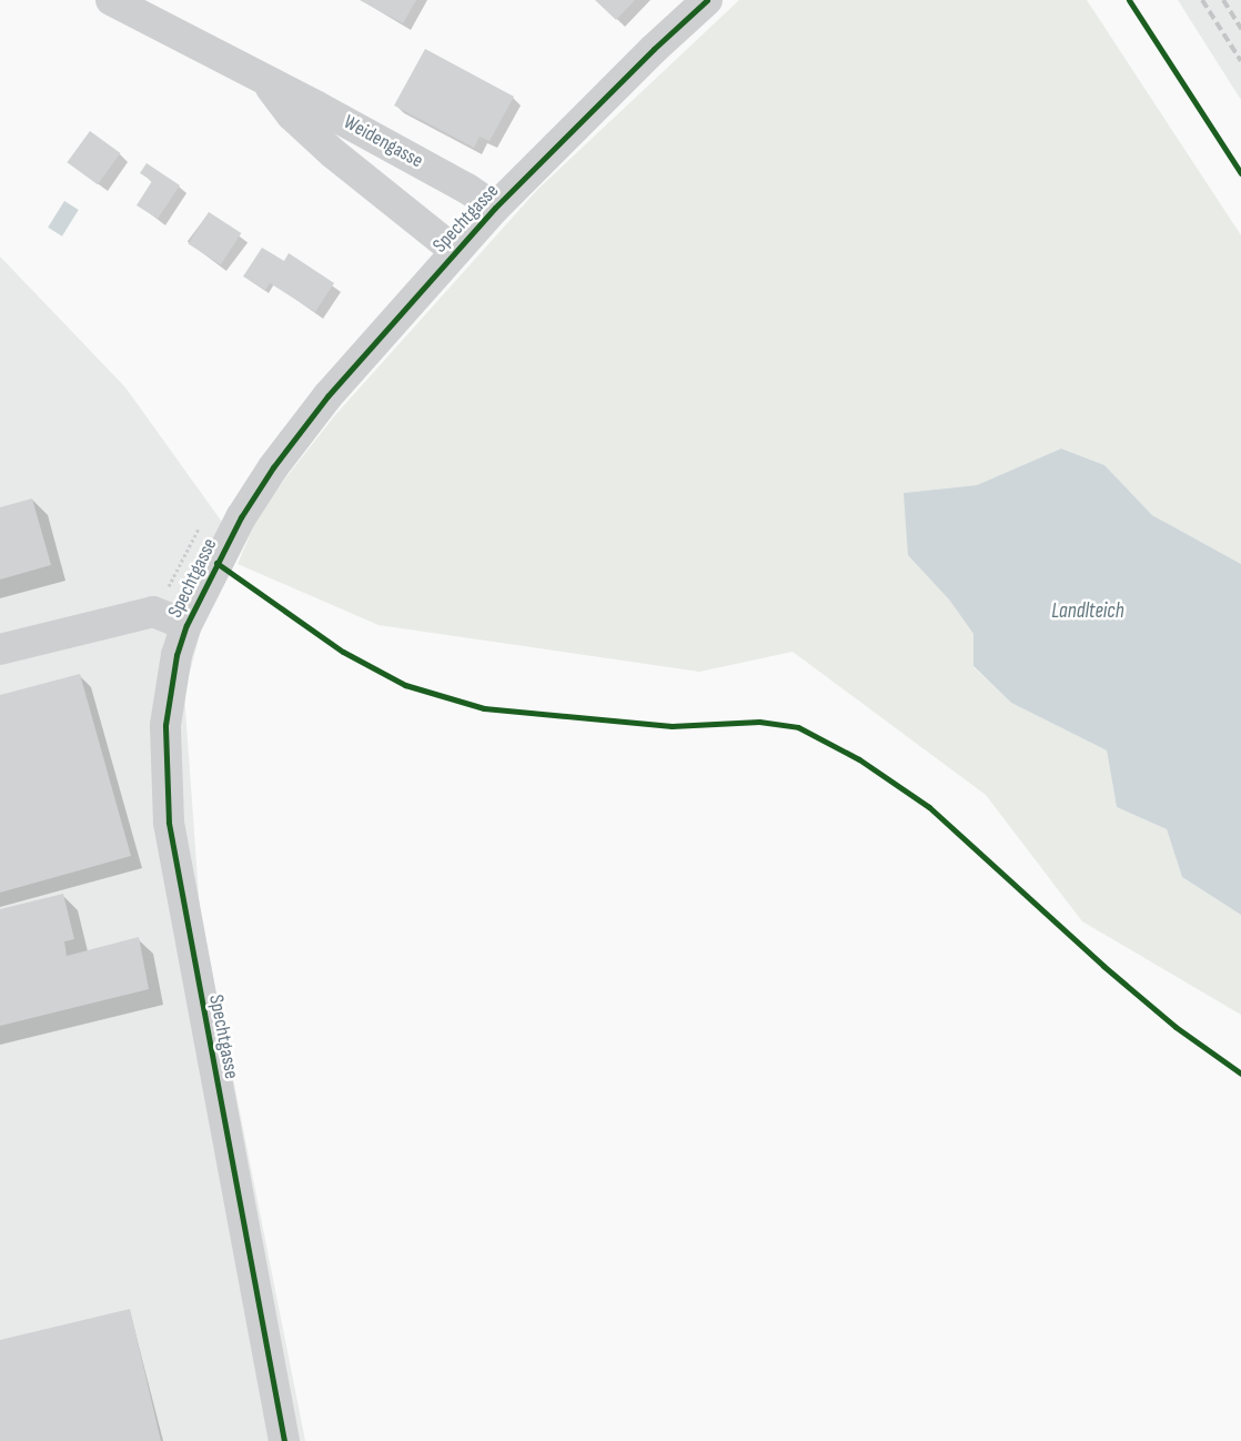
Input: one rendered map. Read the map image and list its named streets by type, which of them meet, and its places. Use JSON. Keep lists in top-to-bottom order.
{
  "streets": {
    "street": ["Weidengasse", "Spechtgasse"]
  },
  "crossings": [
    ["Weidengasse", "Spechtgasse"]
  ],
  "water": ["Landlteich"]
}
